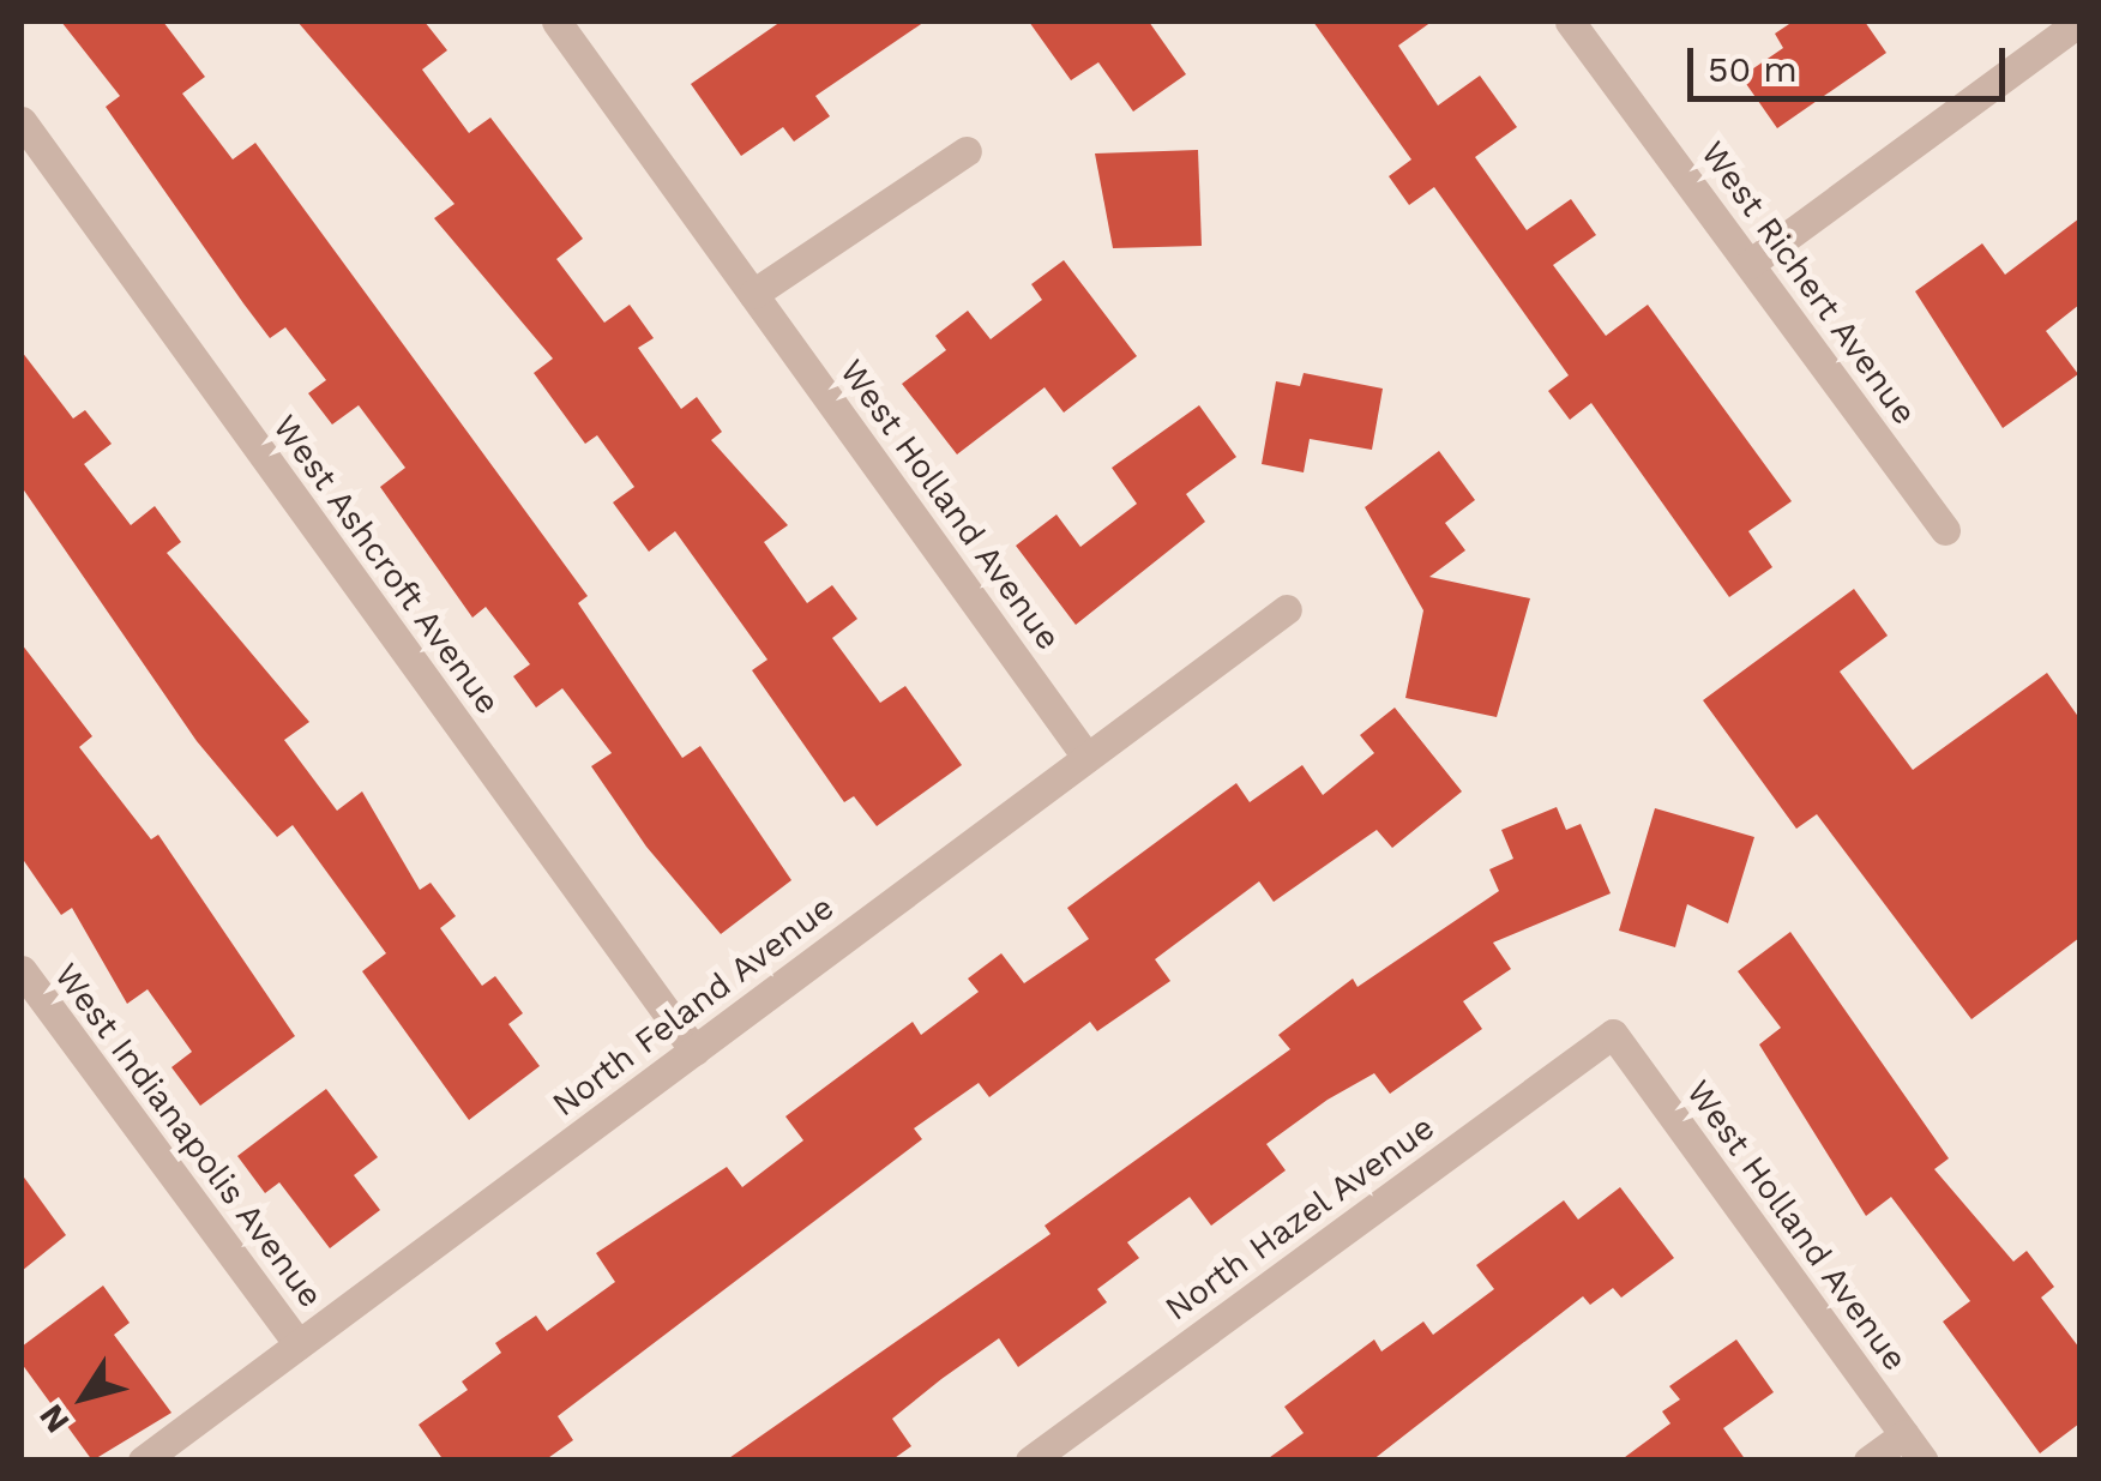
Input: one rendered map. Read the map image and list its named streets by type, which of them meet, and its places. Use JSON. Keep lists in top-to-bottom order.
{
  "streets": {
    "street": [
      "West Richert Avenue",
      "West Holland Avenue",
      "West Ashcroft Avenue",
      "North Feland Avenue",
      "West Indianapolis Avenue",
      "North Hazel Avenue"
    ]
  },
  "crossings": [
    ["West Holland Avenue", "North Feland Avenue"],
    ["West Holland Avenue", "North Hazel Avenue"],
    ["West Ashcroft Avenue", "North Feland Avenue"],
    ["North Feland Avenue", "West Indianapolis Avenue"]
  ],
  "scale_bar": "50 m",
  "north": "bottom left"
}
